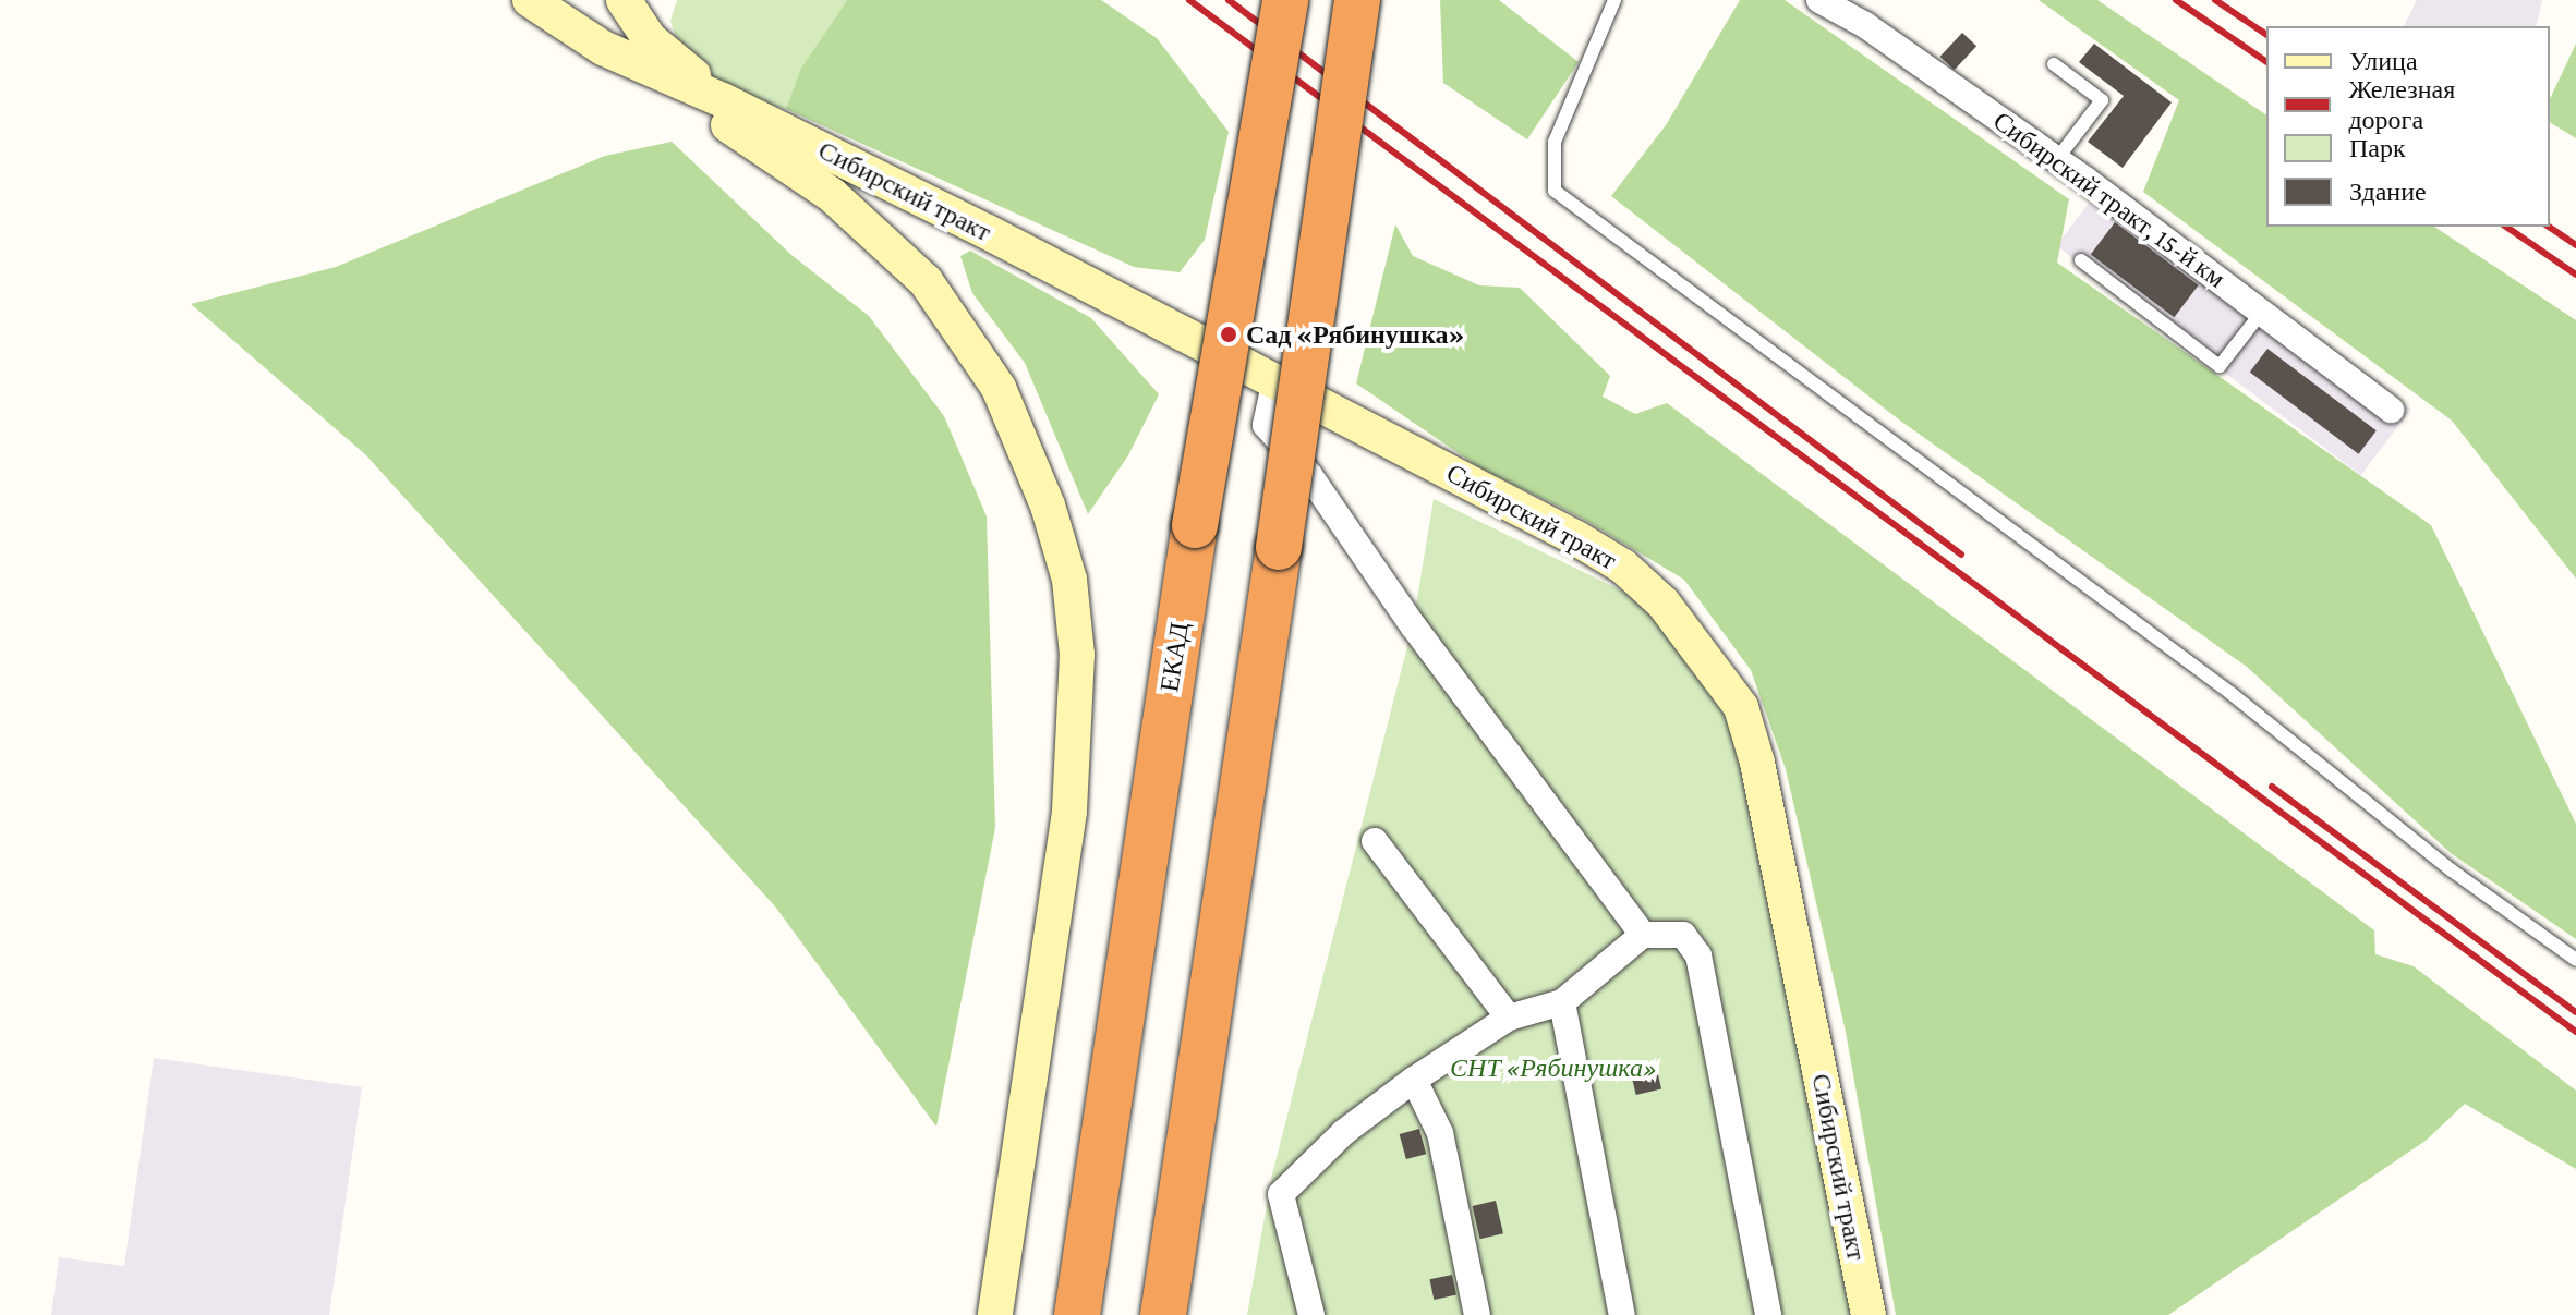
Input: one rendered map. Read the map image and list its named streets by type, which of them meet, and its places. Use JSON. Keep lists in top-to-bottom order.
{
  "streets": {
    "highway": ["ЕКАД"],
    "main road": ["Сибирский тракт"],
    "street": ["Сибирский тракт, 15-й км"]
  },
  "parks": ["СНТ «Рябинушка»"],
  "places": ["Сад «Рябинушка»"],
  "legend": [
    "Улица",
    "Железная дорога",
    "Парк",
    "Здание"
  ]
}
